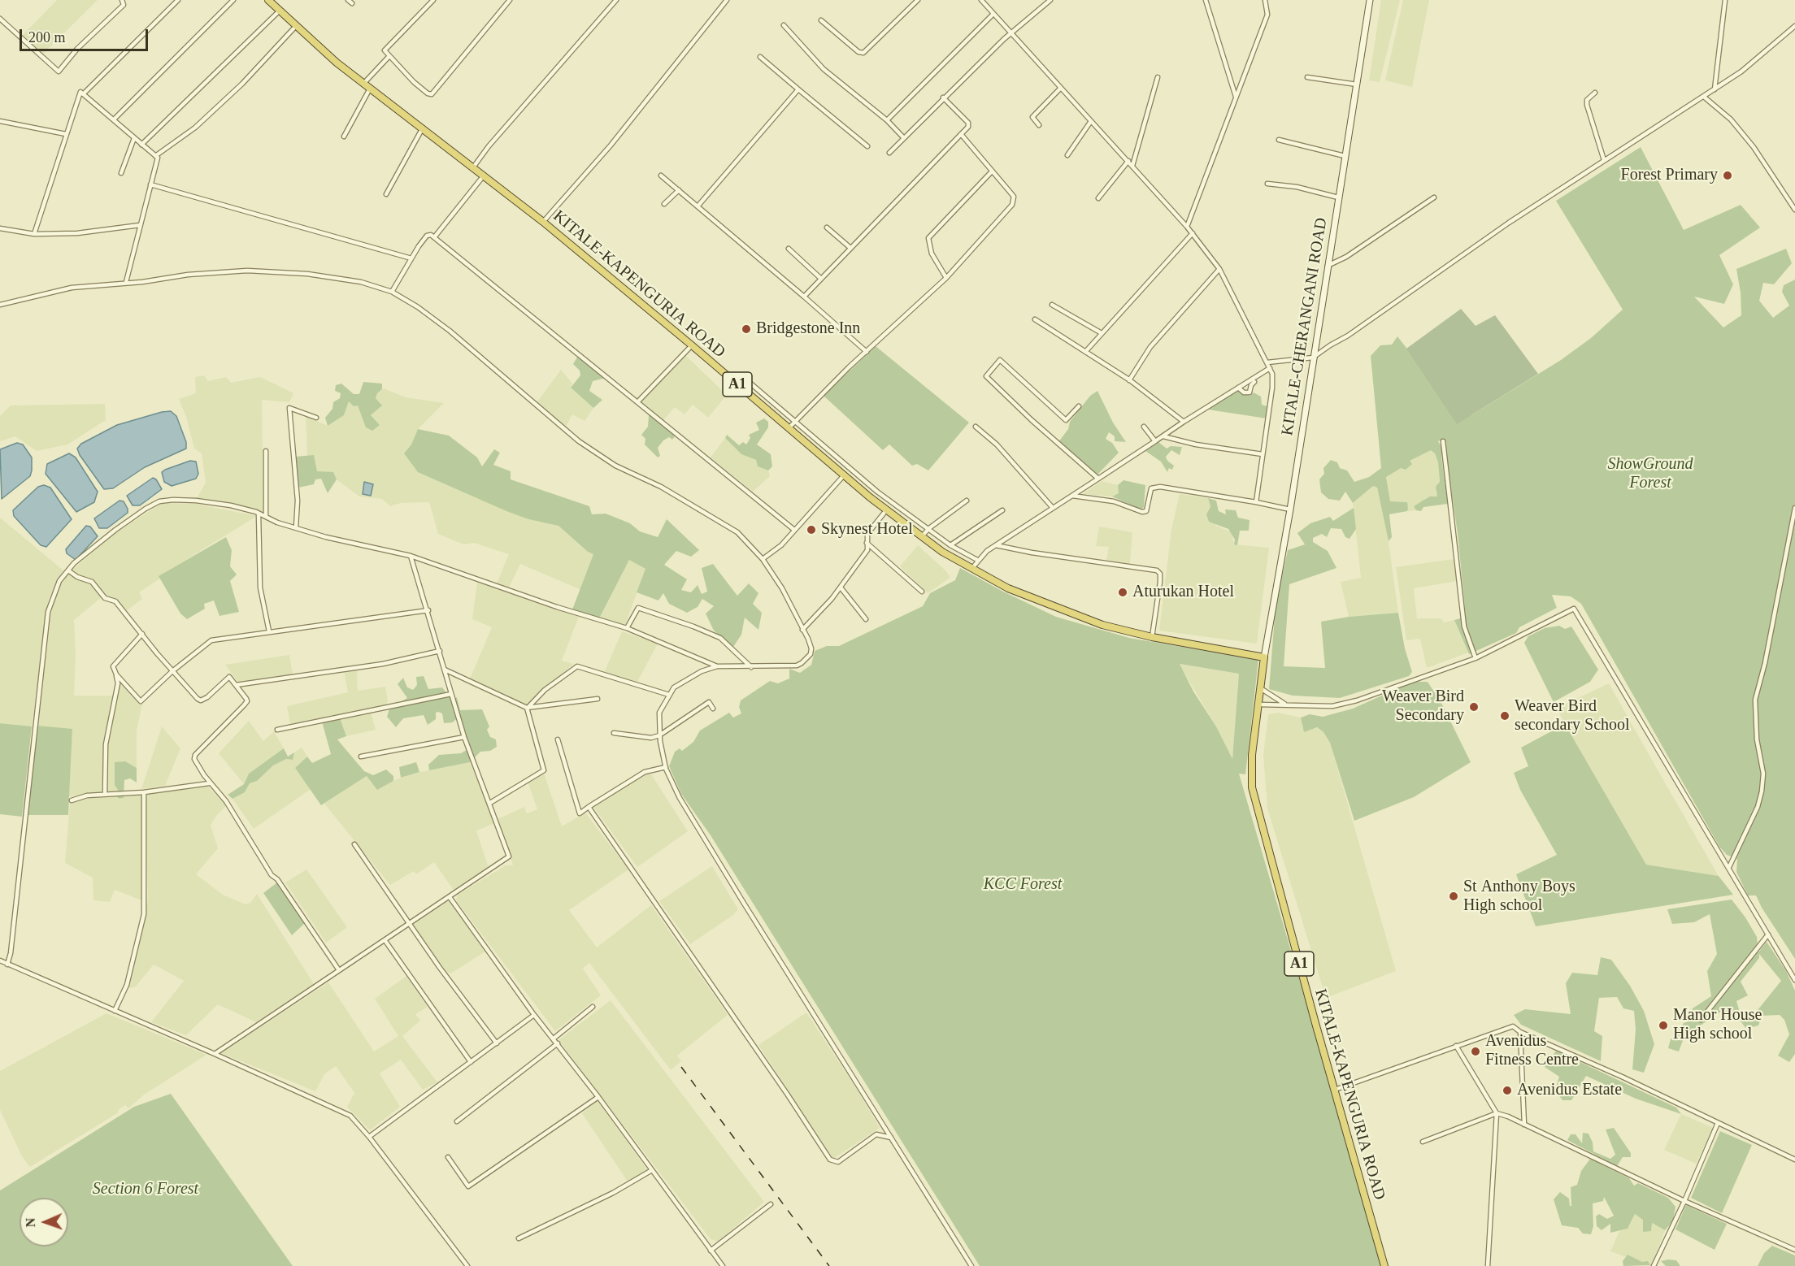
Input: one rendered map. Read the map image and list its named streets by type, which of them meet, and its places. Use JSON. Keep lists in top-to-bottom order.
{
  "streets": {
    "highway": ["KITALE-KAPENGURIA ROAD", "A1"],
    "main road": ["KITALE-CHERANGANI ROAD"]
  },
  "crossings": [
    ["KITALE-KAPENGURIA ROAD", "KITALE-CHERANGANI ROAD"]
  ],
  "parks": ["ShowGround Forest", "KCC Forest", "Section 6 Forest"],
  "places": [
    "Forest Primary",
    "Bridgestone Inn",
    "Skynest Hotel",
    "Aturukan Hotel",
    "Weaver Bird Secondary",
    "Weaver Bird secondary School",
    "St Anthony Boys High school",
    "Manor House High school",
    "Avenidus Fitness Centre",
    "Avenidus Estate"
  ],
  "scale_bar": "200 m",
  "north": "left"
}
